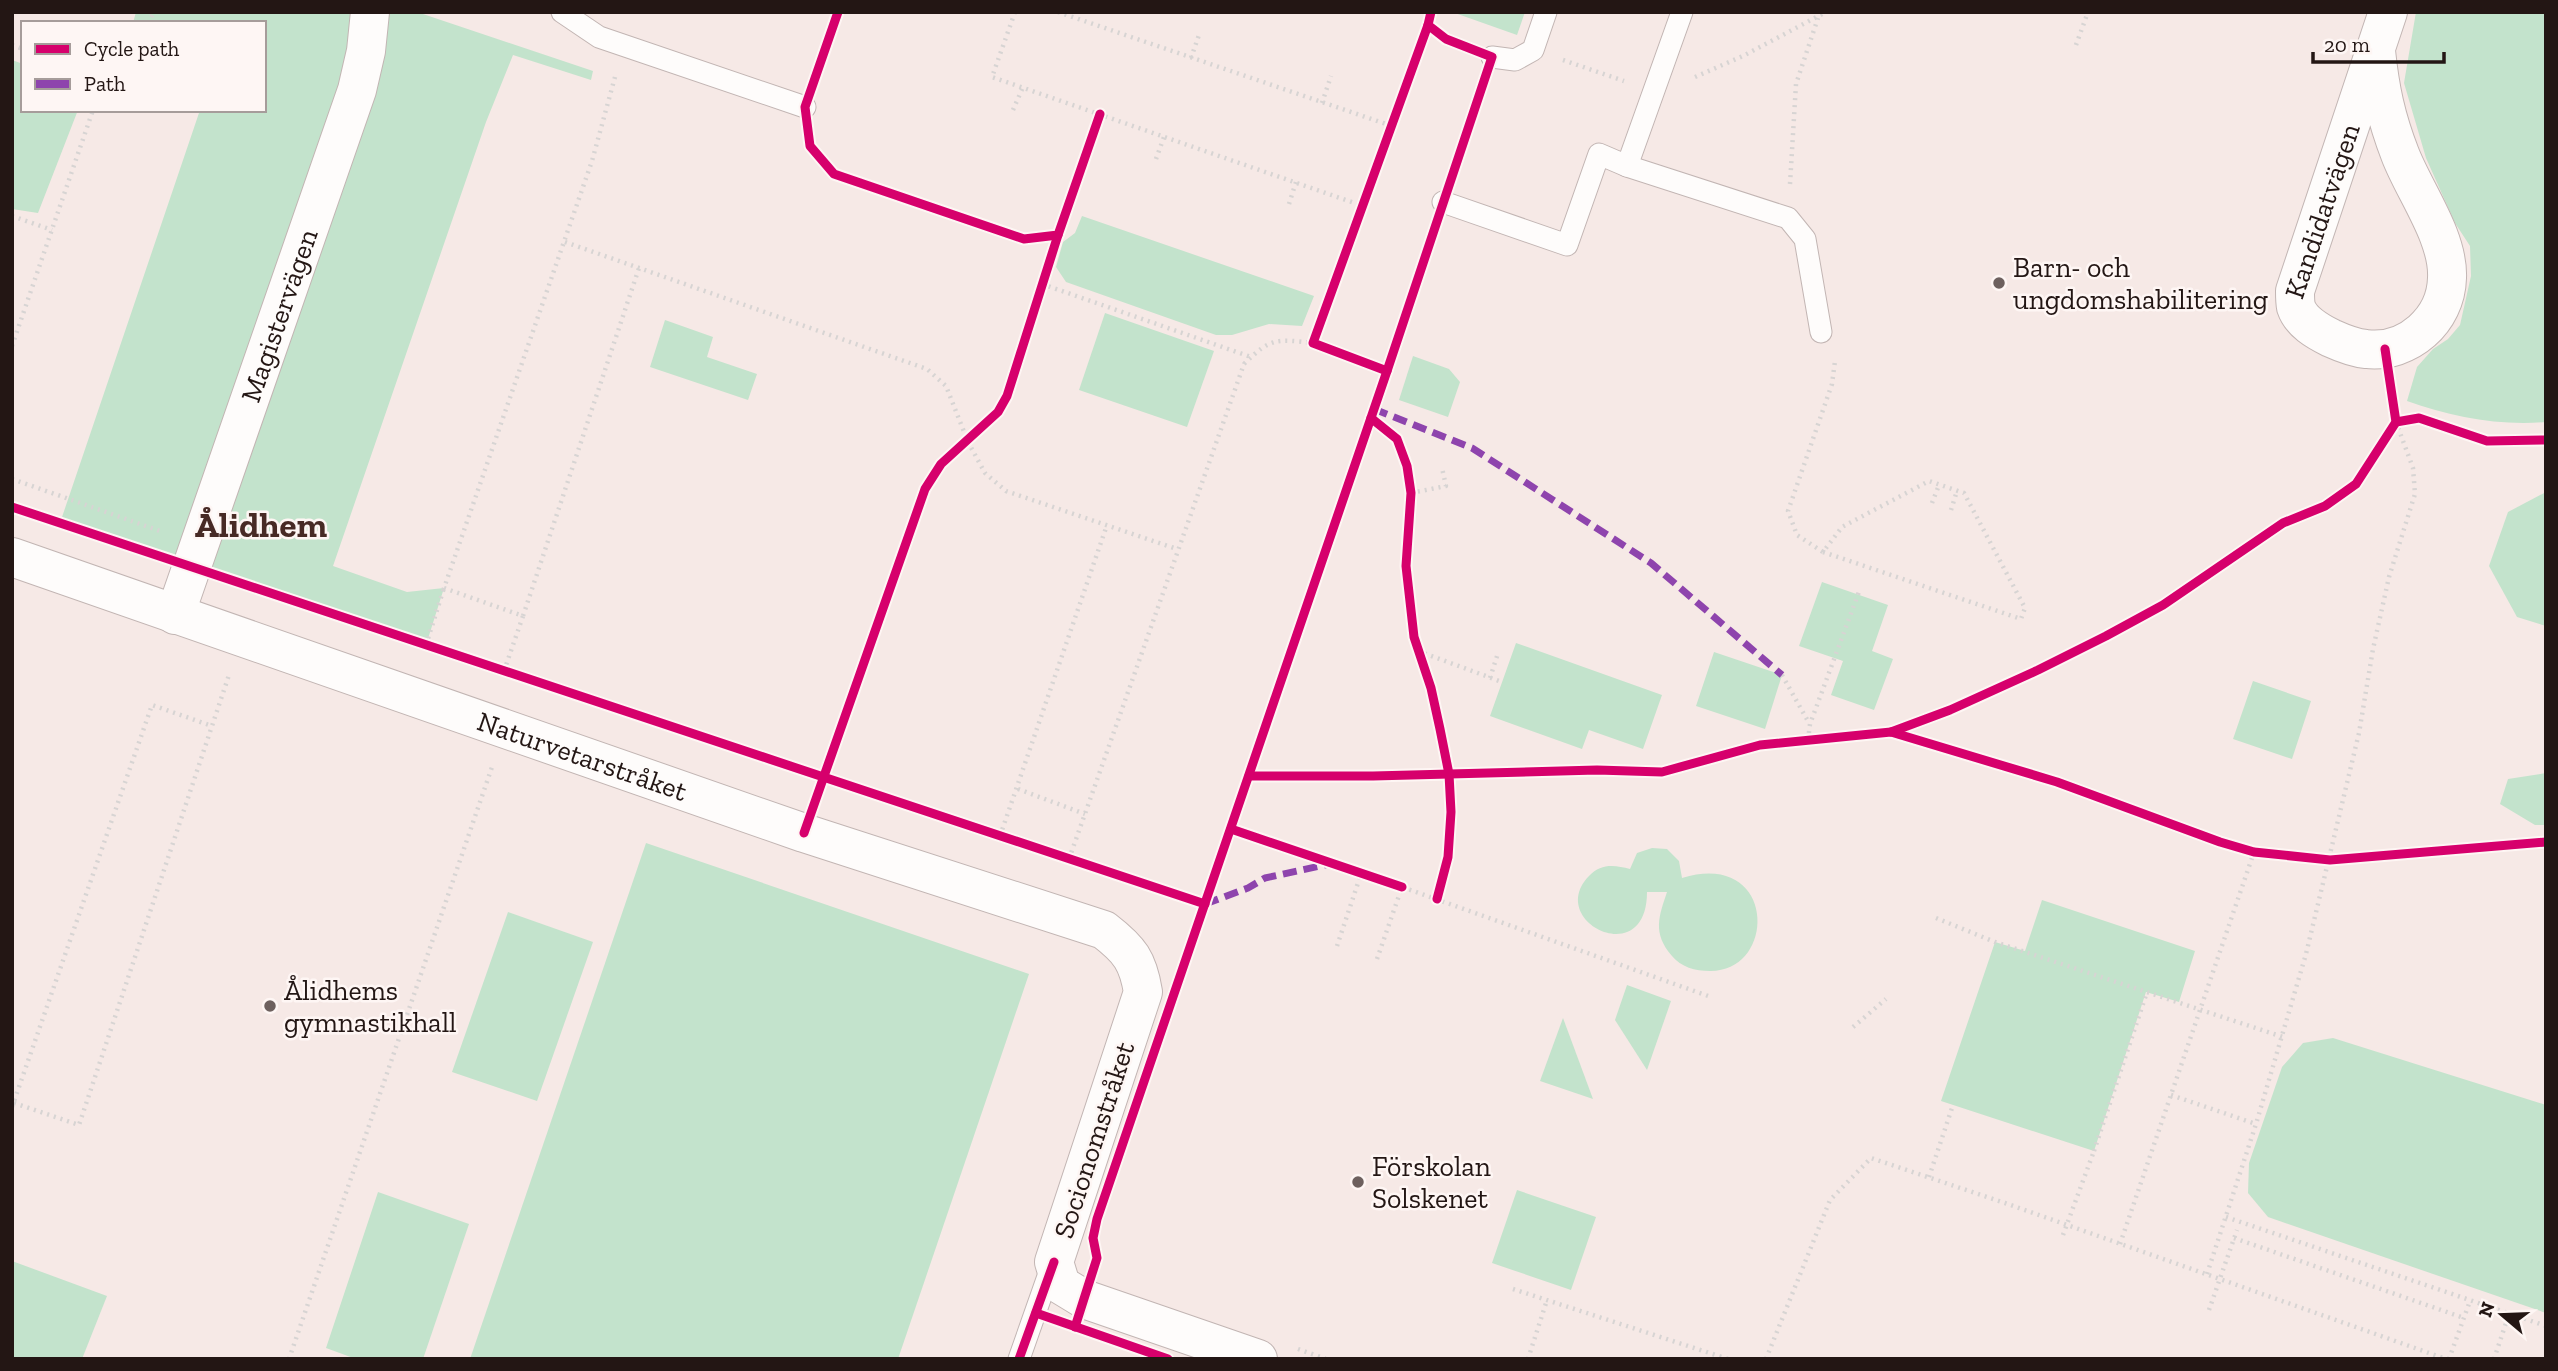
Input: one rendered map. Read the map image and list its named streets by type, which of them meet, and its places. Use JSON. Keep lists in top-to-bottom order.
{
  "streets": {
    "street": [
      "Kandidatvägen",
      "Magistervägen",
      "Naturvetarstråket",
      "Socionomstråket"
    ]
  },
  "crossings": [
    ["Magistervägen", "Naturvetarstråket"],
    ["Naturvetarstråket", "Socionomstråket"]
  ],
  "districts": ["Ålidhem"],
  "places": ["Barn- och ungdomshabilitering", "Ålidhems gymnastikhall", "Förskolan Solskenet"],
  "legend": ["Cycle path", "Path"],
  "scale_bar": "20 m",
  "north": "left"
}
